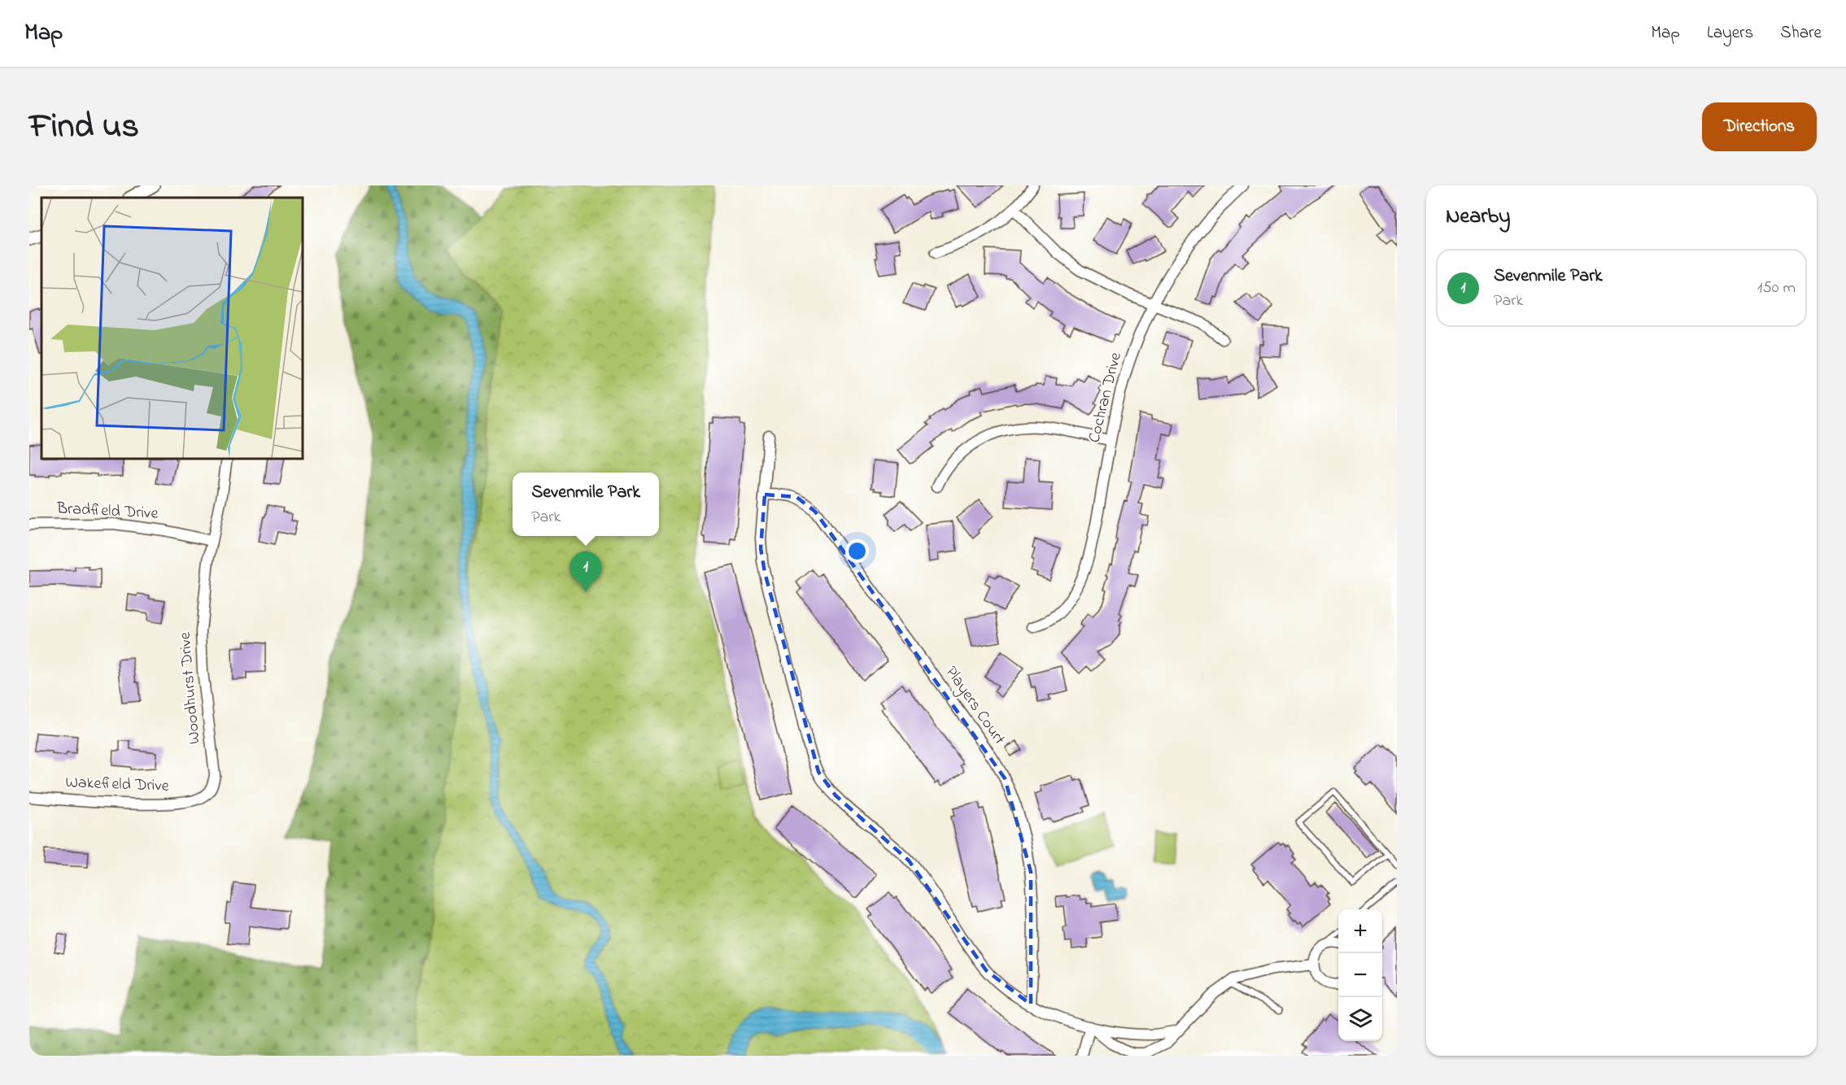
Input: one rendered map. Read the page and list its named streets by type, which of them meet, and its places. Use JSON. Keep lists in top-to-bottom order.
{
  "streets": {
    "street": [
      "Cochran Drive",
      "Bradfield Drive",
      "Woodhurst Drive",
      "Players Court",
      "Wakefield Drive"
    ]
  },
  "crossings": [
    ["Bradfield Drive", "Woodhurst Drive"],
    ["Woodhurst Drive", "Wakefield Drive"]
  ],
  "page": {
    "header": "Map",
    "nav": ["Map", "Layers", "Share"],
    "title": "Find us",
    "buttons": "Directions",
    "heading": "Nearby",
    "list": [
      {
        "mark": "1",
        "name": "Sevenmile Park",
        "note": "Park",
        "value": "150 m"
      }
    ],
    "popup": ["Sevenmile Park", "Park"],
    "pins": "1",
    "map_buttons": ["+", "−"]
  }
}
